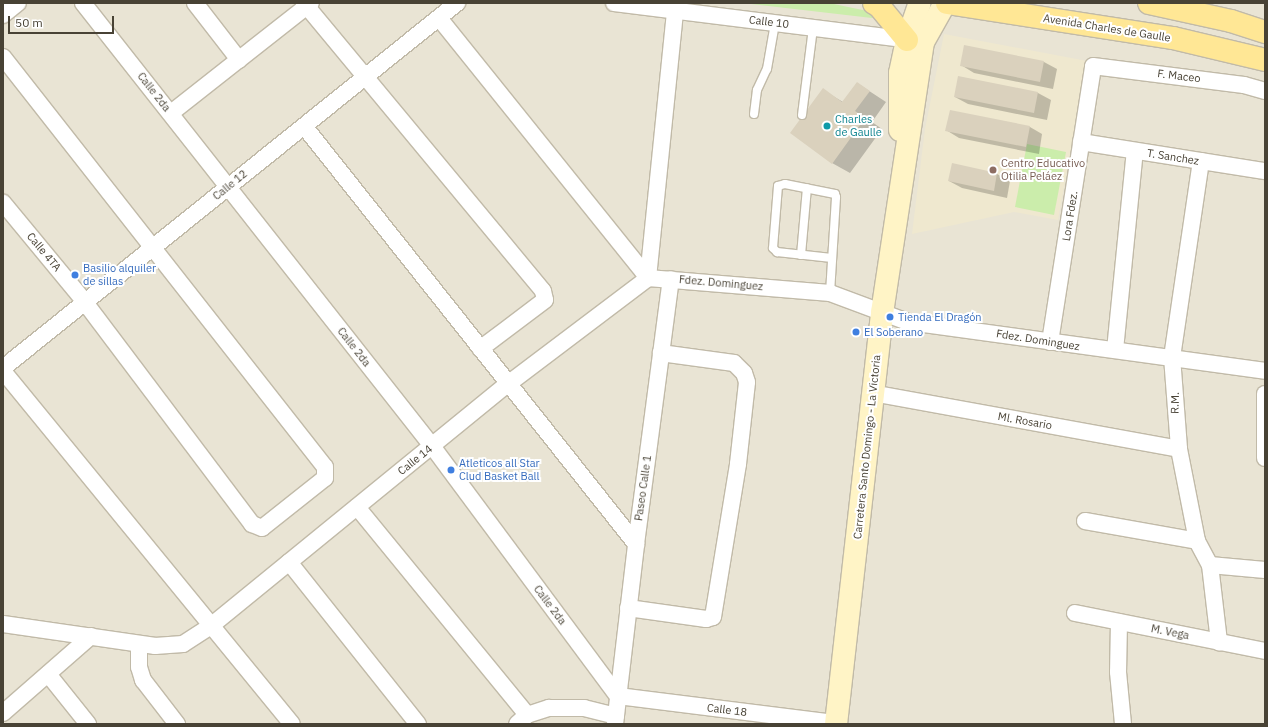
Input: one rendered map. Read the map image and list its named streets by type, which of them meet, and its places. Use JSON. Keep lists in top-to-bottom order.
{
  "streets": {
    "main road": ["Avenida Charles de Gaulle", "Carretera Santo Domingo - La Victoria"],
    "street": [
      "Calle 10",
      "F. Maceo",
      "Calle 2da",
      "T. Sanchez",
      "Calle 12",
      "Lora Fdez.",
      "Calle 4TA",
      "Fdez. Dominguez",
      "R.M.",
      "Ml. Rosario",
      "Calle 14",
      "Paseo Calle 1",
      "M. Vega",
      "Calle 18"
    ]
  },
  "crossings": [
    ["Calle 10", "Carretera Santo Domingo - La Victoria"],
    ["Avenida Charles de Gaulle", "Carretera Santo Domingo - La Victoria"],
    ["F. Maceo", "Lora Fdez."],
    ["Calle 2da", "Calle 12"],
    ["Calle 2da", "Calle 14"],
    ["Calle 2da", "Paseo Calle 1"],
    ["Calle 2da", "Calle 18"],
    ["T. Sanchez", "Lora Fdez."],
    ["T. Sanchez", "R.M."],
    ["Calle 12", "Calle 4TA"],
    ["Lora Fdez.", "Fdez. Dominguez"],
    ["Fdez. Dominguez", "R.M."],
    ["Fdez. Dominguez", "Carretera Santo Domingo - La Victoria"],
    ["Fdez. Dominguez", "Calle 14"],
    ["Fdez. Dominguez", "Paseo Calle 1"],
    ["R.M.", "Ml. Rosario"],
    ["R.M.", "M. Vega"],
    ["Ml. Rosario", "Carretera Santo Domingo - La Victoria"],
    ["Carretera Santo Domingo - La Victoria", "Calle 18"],
    ["Paseo Calle 1", "Calle 18"]
  ],
  "places": [
    "Charles de Gaulle",
    "Centro Educativo Otilia Peláez",
    "Basilio alquiler de sillas",
    "Tienda El Dragón",
    "El Soberano",
    "Atleticos all Star Clud Basket Ball"
  ],
  "scale_bar": "50 m"
}
